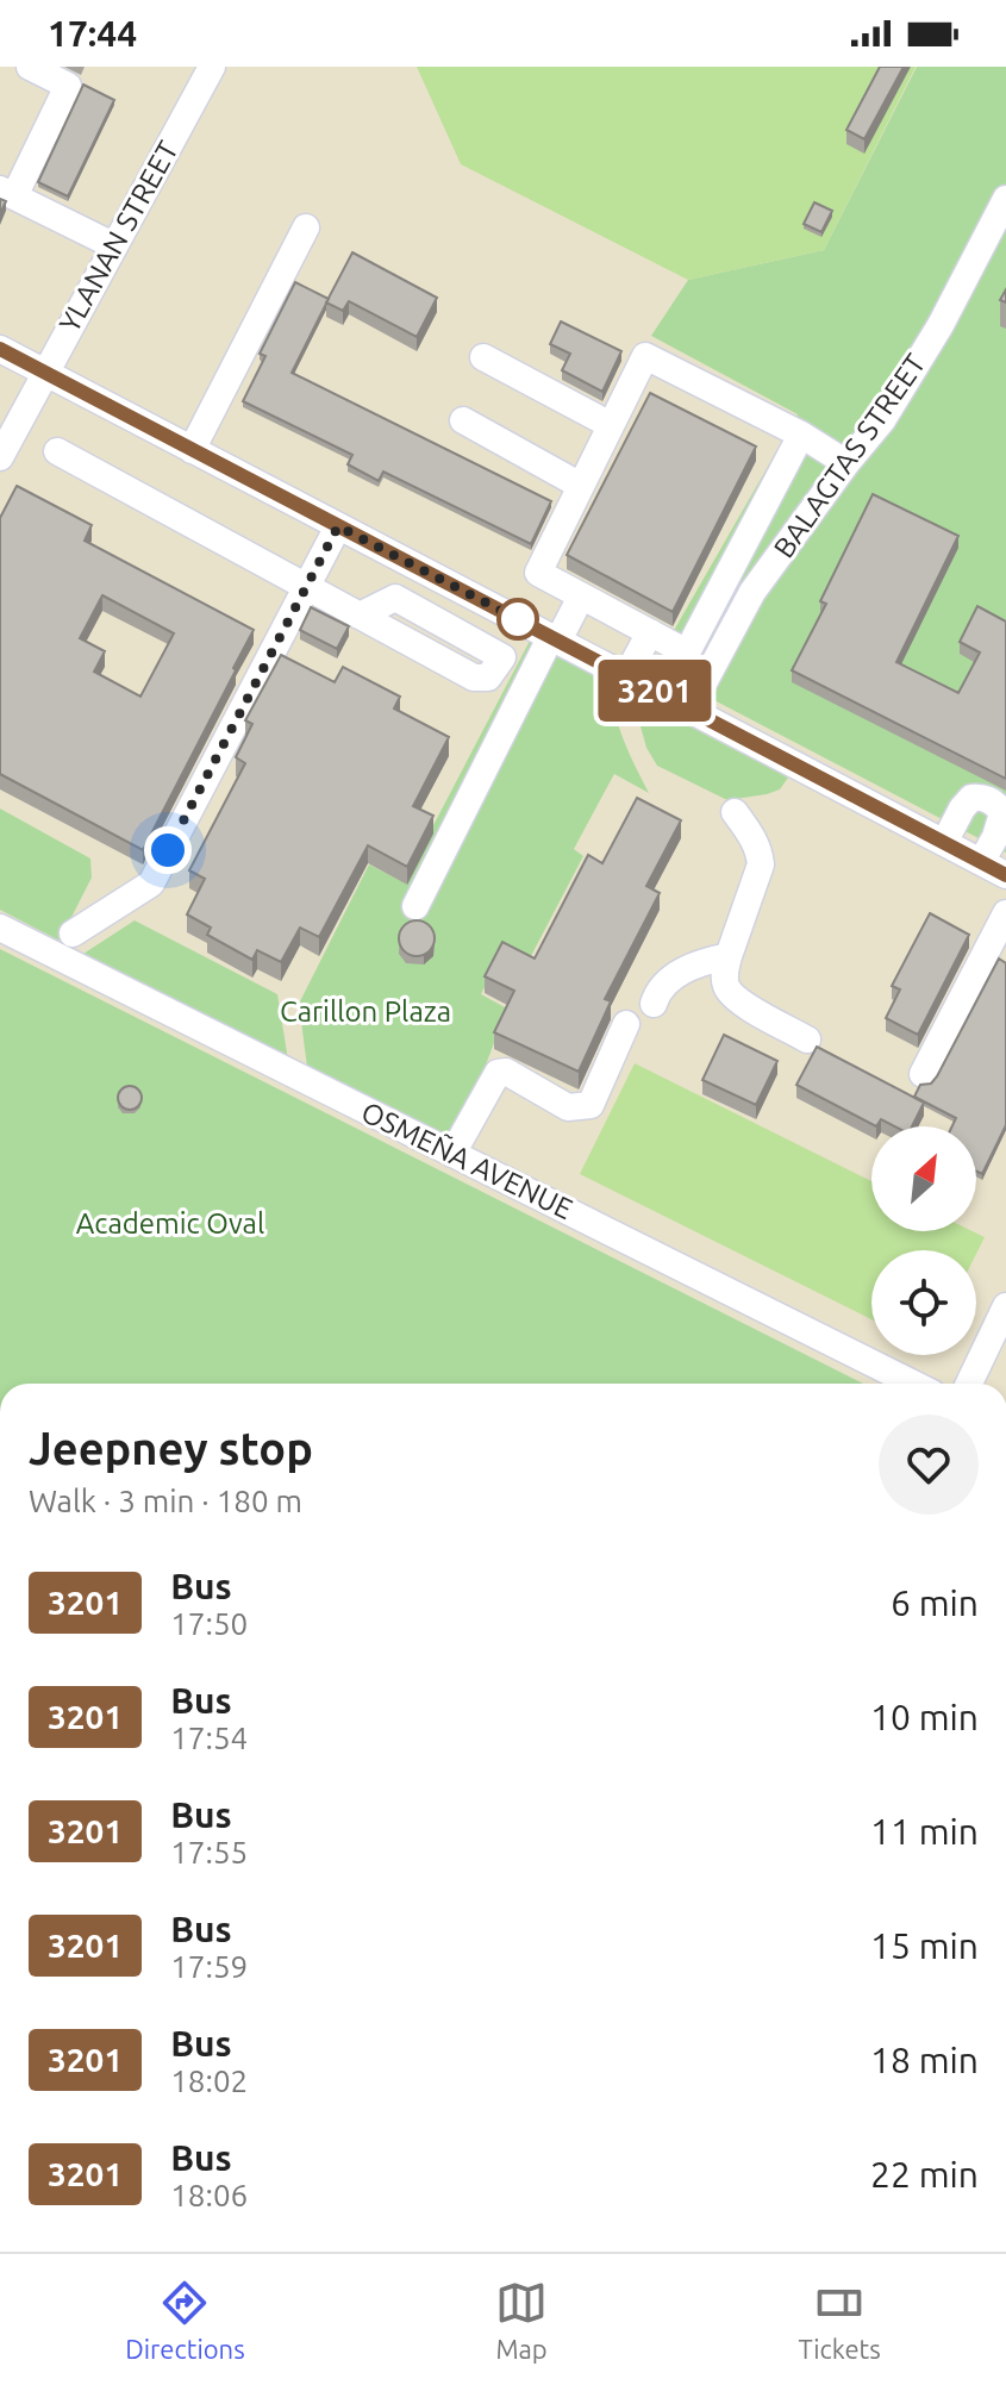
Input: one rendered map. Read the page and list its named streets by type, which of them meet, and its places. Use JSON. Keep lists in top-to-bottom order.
{
  "streets": {
    "street": ["YLANAN STREET", "BALAGTAS STREET", "OSMEÑA AVENUE"]
  },
  "parks": ["Carillon Plaza", "Academic Oval"],
  "lines": ["bus line 3201"],
  "north": "top right",
  "page": {
    "status": "17:44",
    "on_map": "3201",
    "heading": ["Jeepney stop", "Walk · 3 min · 180 m"],
    "list": [
      {
        "mark": "3201",
        "name": "Bus",
        "note": "17:50",
        "value": "6 min"
      },
      {
        "mark": "3201",
        "name": "Bus",
        "note": "17:54",
        "value": "10 min"
      },
      {
        "mark": "3201",
        "name": "Bus",
        "note": "17:55",
        "value": "11 min"
      },
      {
        "mark": "3201",
        "name": "Bus",
        "note": "17:59",
        "value": "15 min"
      },
      {
        "mark": "3201",
        "name": "Bus",
        "note": "18:02",
        "value": "18 min"
      },
      {
        "mark": "3201",
        "name": "Bus",
        "note": "18:06",
        "value": "22 min"
      }
    ],
    "tabs": ["Directions", "Map", "Tickets"]
  }
}
